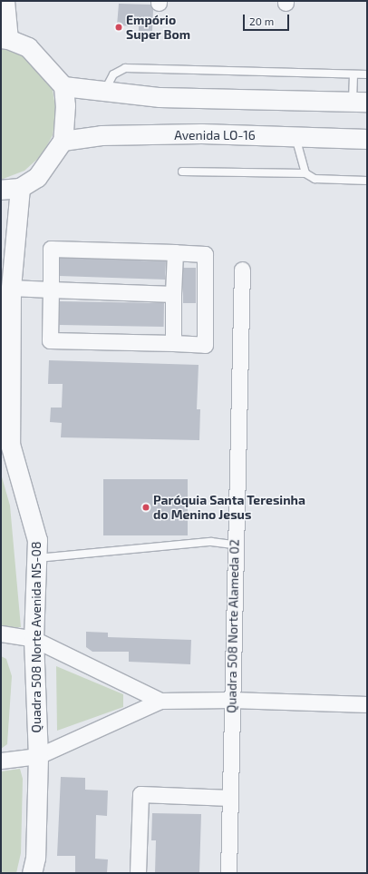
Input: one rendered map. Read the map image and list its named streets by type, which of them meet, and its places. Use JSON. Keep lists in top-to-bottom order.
{
  "streets": {
    "street": ["Avenida LO-16", "Quadra 508 Norte Alameda 02", "Quadra 508 Norte Avenida NS-08"]
  },
  "places": ["Empório Super Bom", "Paróquia Santa Teresinha do Menino Jesus"],
  "scale_bar": "20 m"
}
